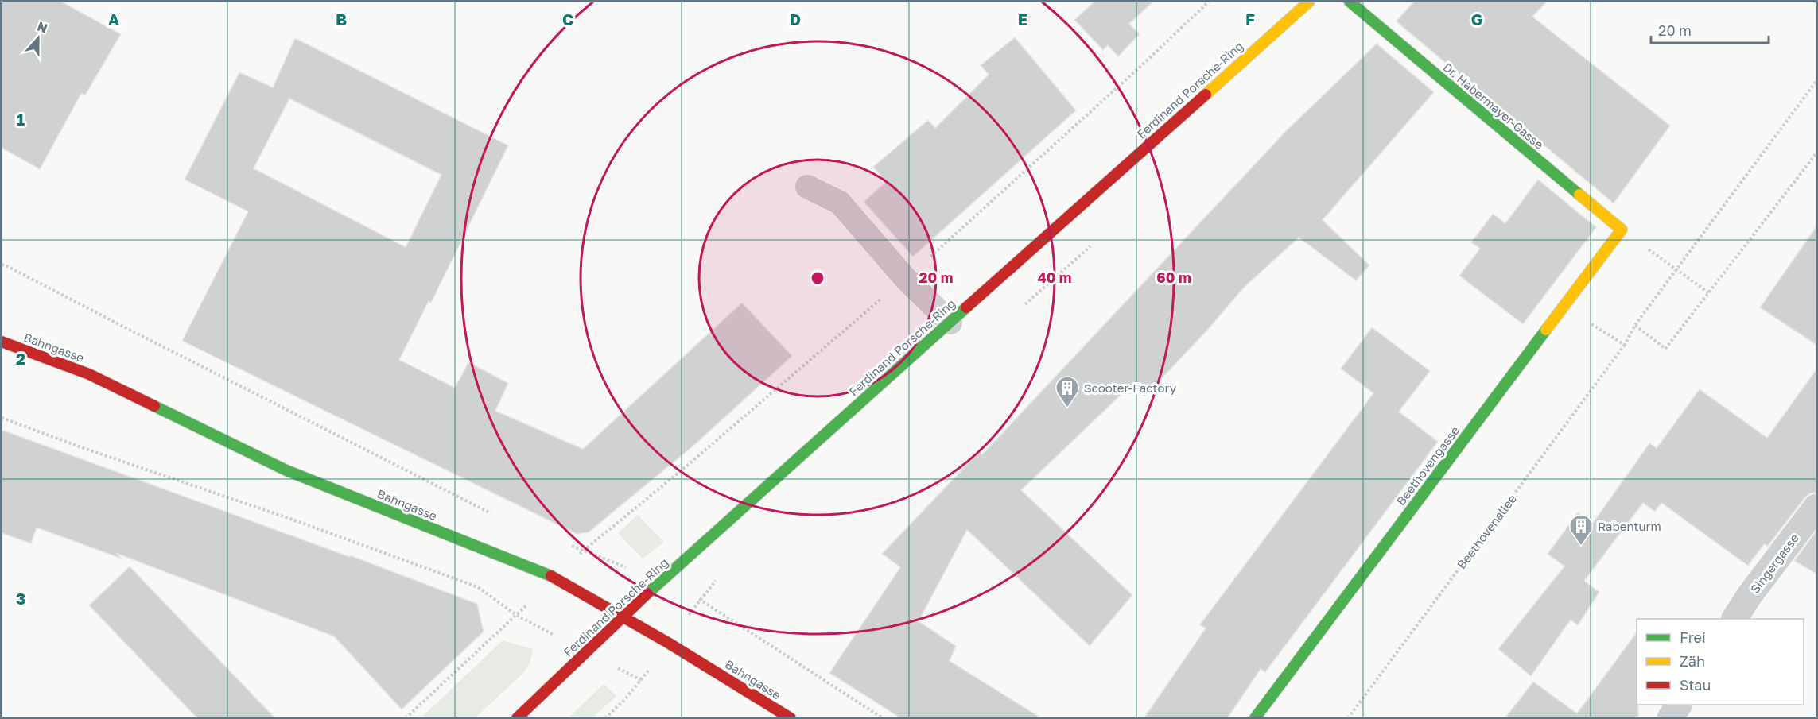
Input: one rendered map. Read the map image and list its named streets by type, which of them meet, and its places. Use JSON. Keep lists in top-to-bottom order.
{
  "streets": {
    "street": [
      "Ferdinand Porsche-Ring",
      "Dr. Habermayer-Gasse",
      "Bahngasse",
      "Beethovengasse",
      "Singergasse"
    ],
    "path": ["Beethovenallee"]
  },
  "crossings": [
    ["Ferdinand Porsche-Ring", "Bahngasse"],
    ["Dr. Habermayer-Gasse", "Beethovengasse"]
  ],
  "places": {
    "building": ["Scooter-Factory", "Rabenturm"]
  },
  "legend": ["Frei", "Zäh", "Stau"],
  "scale_bar": "20 m",
  "north": "top",
  "grid": {
    "columns": [
      "A",
      "B",
      "C",
      "D",
      "E",
      "F",
      "G"
    ],
    "rows": ["1", "2", "3"]
  },
  "rings": ["20 m", "40 m", "60 m"]
}
